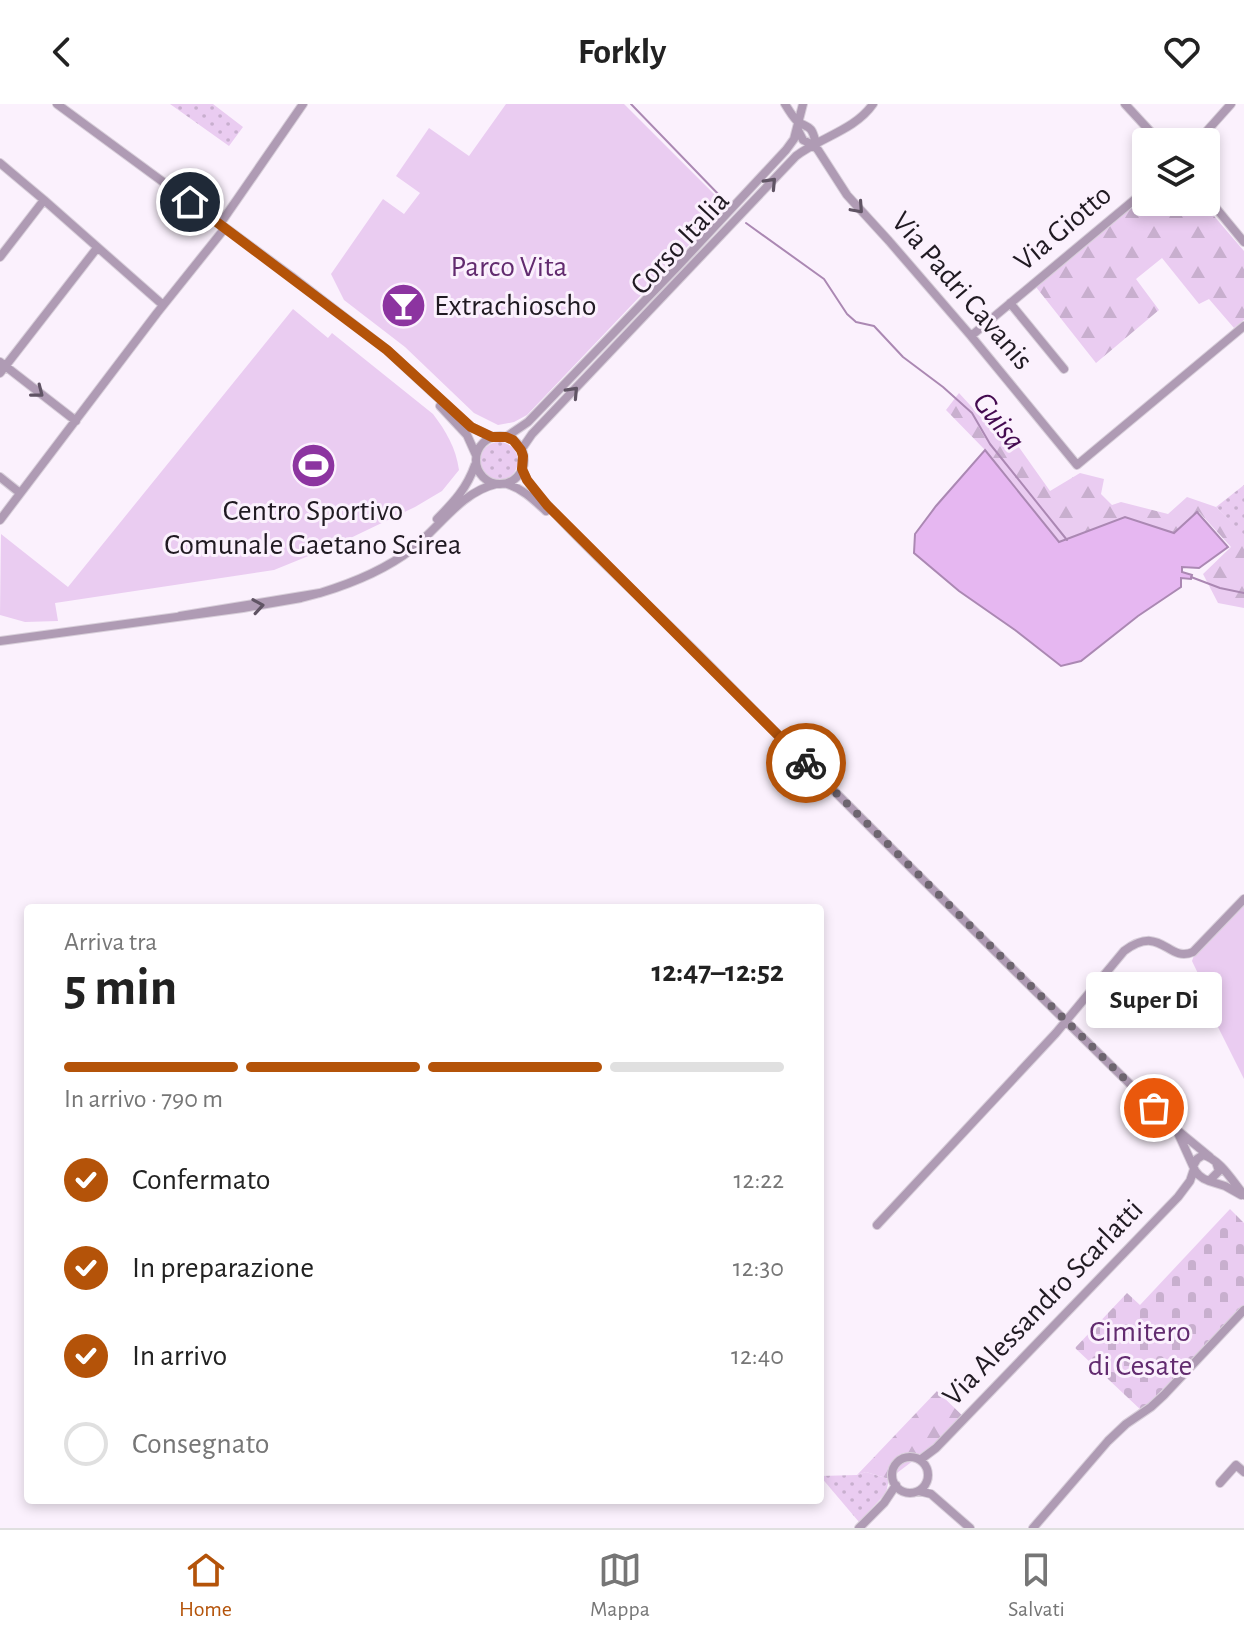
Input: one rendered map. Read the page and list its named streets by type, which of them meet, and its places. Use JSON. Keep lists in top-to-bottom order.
{
  "streets": {
    "street": [
      "Via Giotto",
      "Corso Italia",
      "Via Padri Cavanis",
      "Via Alessandro Scarlatti"
    ]
  },
  "crossings": [
    ["Via Giotto", "Via Padri Cavanis"],
    ["Corso Italia", "Via Padri Cavanis"]
  ],
  "one_way": ["Via Padri Cavanis"],
  "water": ["Guisa"],
  "parks": ["Parco Vita", "Cimitero di Cesate"],
  "places": {
    "bar": ["Extrachioscho"],
    "sports": ["Centro Sportivo Comunale Gaetano Scirea"],
    "other": ["Super Di"]
  },
  "page": {
    "header": "Forkly",
    "heading": ["5 min", "Arriva tra", "12:47–12:52"],
    "bubble": "Super Di",
    "bar": "In arrivo · 790 m",
    "list": [
      ["Confermato", "12:22"],
      ["In preparazione", "12:30"],
      ["In arrivo", "12:40"],
      "Consegnato"
    ],
    "tabs": ["Home", "Mappa", "Salvati"]
  }
}
